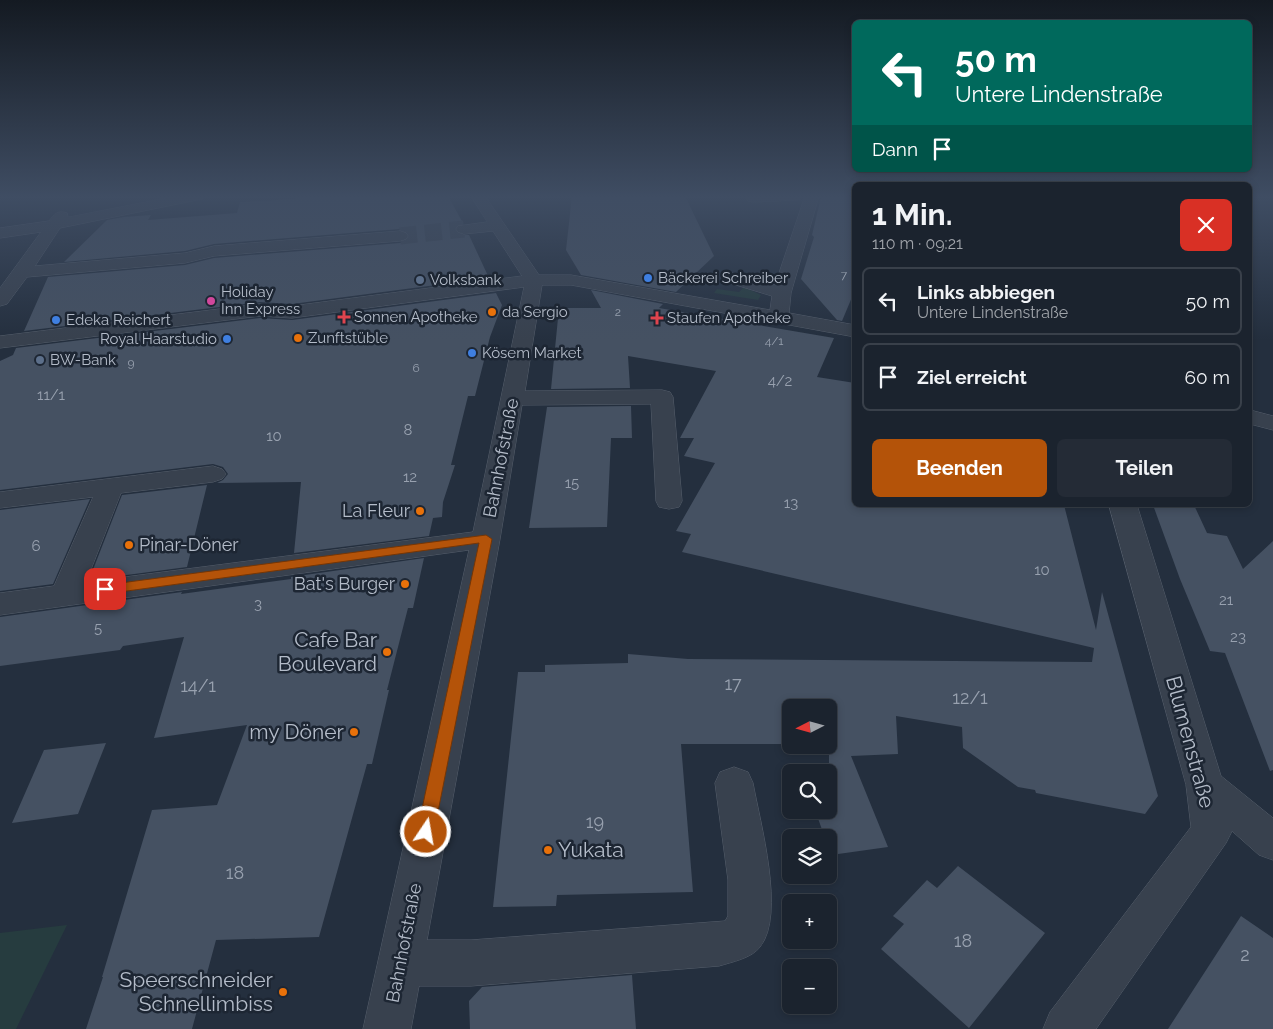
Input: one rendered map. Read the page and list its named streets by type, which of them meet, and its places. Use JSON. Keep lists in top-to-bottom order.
{
  "streets": {
    "street": ["Bahnhofstraße", "Blumenstraße"]
  },
  "places": {
    "other": [
      "Bäckerei Schreiber",
      "Volksbank",
      "Holiday Inn Express",
      "da Sergio",
      "Edeka Reichert",
      "Zunftstüble",
      "Royal Haarstudio",
      "Kösem Market",
      "BW-Bank",
      "La Fleur",
      "Pinar-Döner",
      "Bat's Burger",
      "Cafe Bar Boulevard",
      "my Döner",
      "Yukata",
      "Speerschneider Schnellimbiss"
    ],
    "health": ["Sonnen Apotheke", "Staufen Apotheke"]
  },
  "house_numbers": [
    "7",
    "2",
    "4/1",
    "9",
    "6",
    "4/2",
    "11/1",
    "8",
    "10",
    "12",
    "15",
    "13",
    "6",
    "10",
    "21",
    "3",
    "5",
    "23",
    "17",
    "14/1",
    "12/1",
    "19",
    "18",
    "18",
    "2"
  ],
  "north": "left",
  "page": {
    "turn": ["50 m", "Untere Lindenstraße"],
    "then": "Dann",
    "heading": ["1 Min.", "110 m · 09:21"],
    "list": [
      {
        "name": "Links abbiegen",
        "note": "Untere Lindenstraße",
        "value": "50 m"
      },
      {
        "name": "Ziel erreicht",
        "value": "60 m"
      }
    ],
    "buttons": ["Beenden", "Teilen"],
    "map_buttons": ["+", "−"]
  }
}
